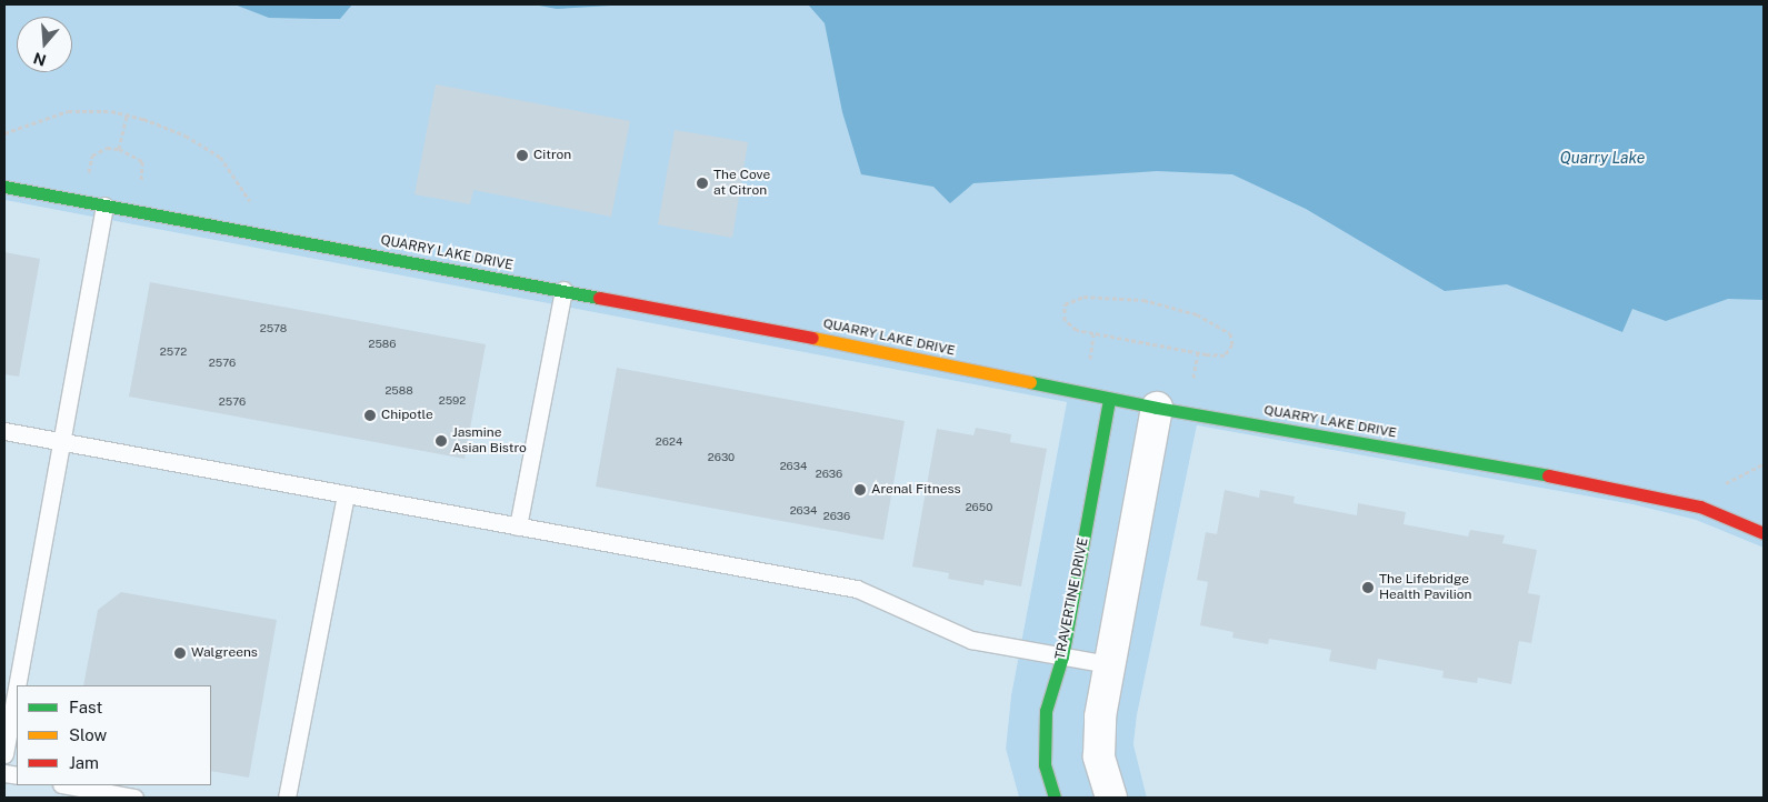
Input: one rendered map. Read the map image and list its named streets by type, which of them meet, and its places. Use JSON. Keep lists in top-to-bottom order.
{
  "streets": {
    "street": ["QUARRY LAKE DRIVE", "TRAVERTINE DRIVE"]
  },
  "crossings": [
    ["QUARRY LAKE DRIVE", "TRAVERTINE DRIVE"]
  ],
  "water": ["Quarry Lake"],
  "places": [
    "Citron",
    "The Cove at Citron",
    "Chipotle",
    "Jasmine Asian Bistro",
    "Arenal Fitness",
    "The Lifebridge Health Pavilion",
    "Walgreens"
  ],
  "house_numbers": [
    "2578",
    "2586",
    "2572",
    "2576",
    "2588",
    "2592",
    "2576",
    "2624",
    "2630",
    "2634",
    "2636",
    "2650",
    "2634",
    "2636"
  ],
  "legend": ["Fast", "Slow", "Jam"],
  "north": "bottom"
}
